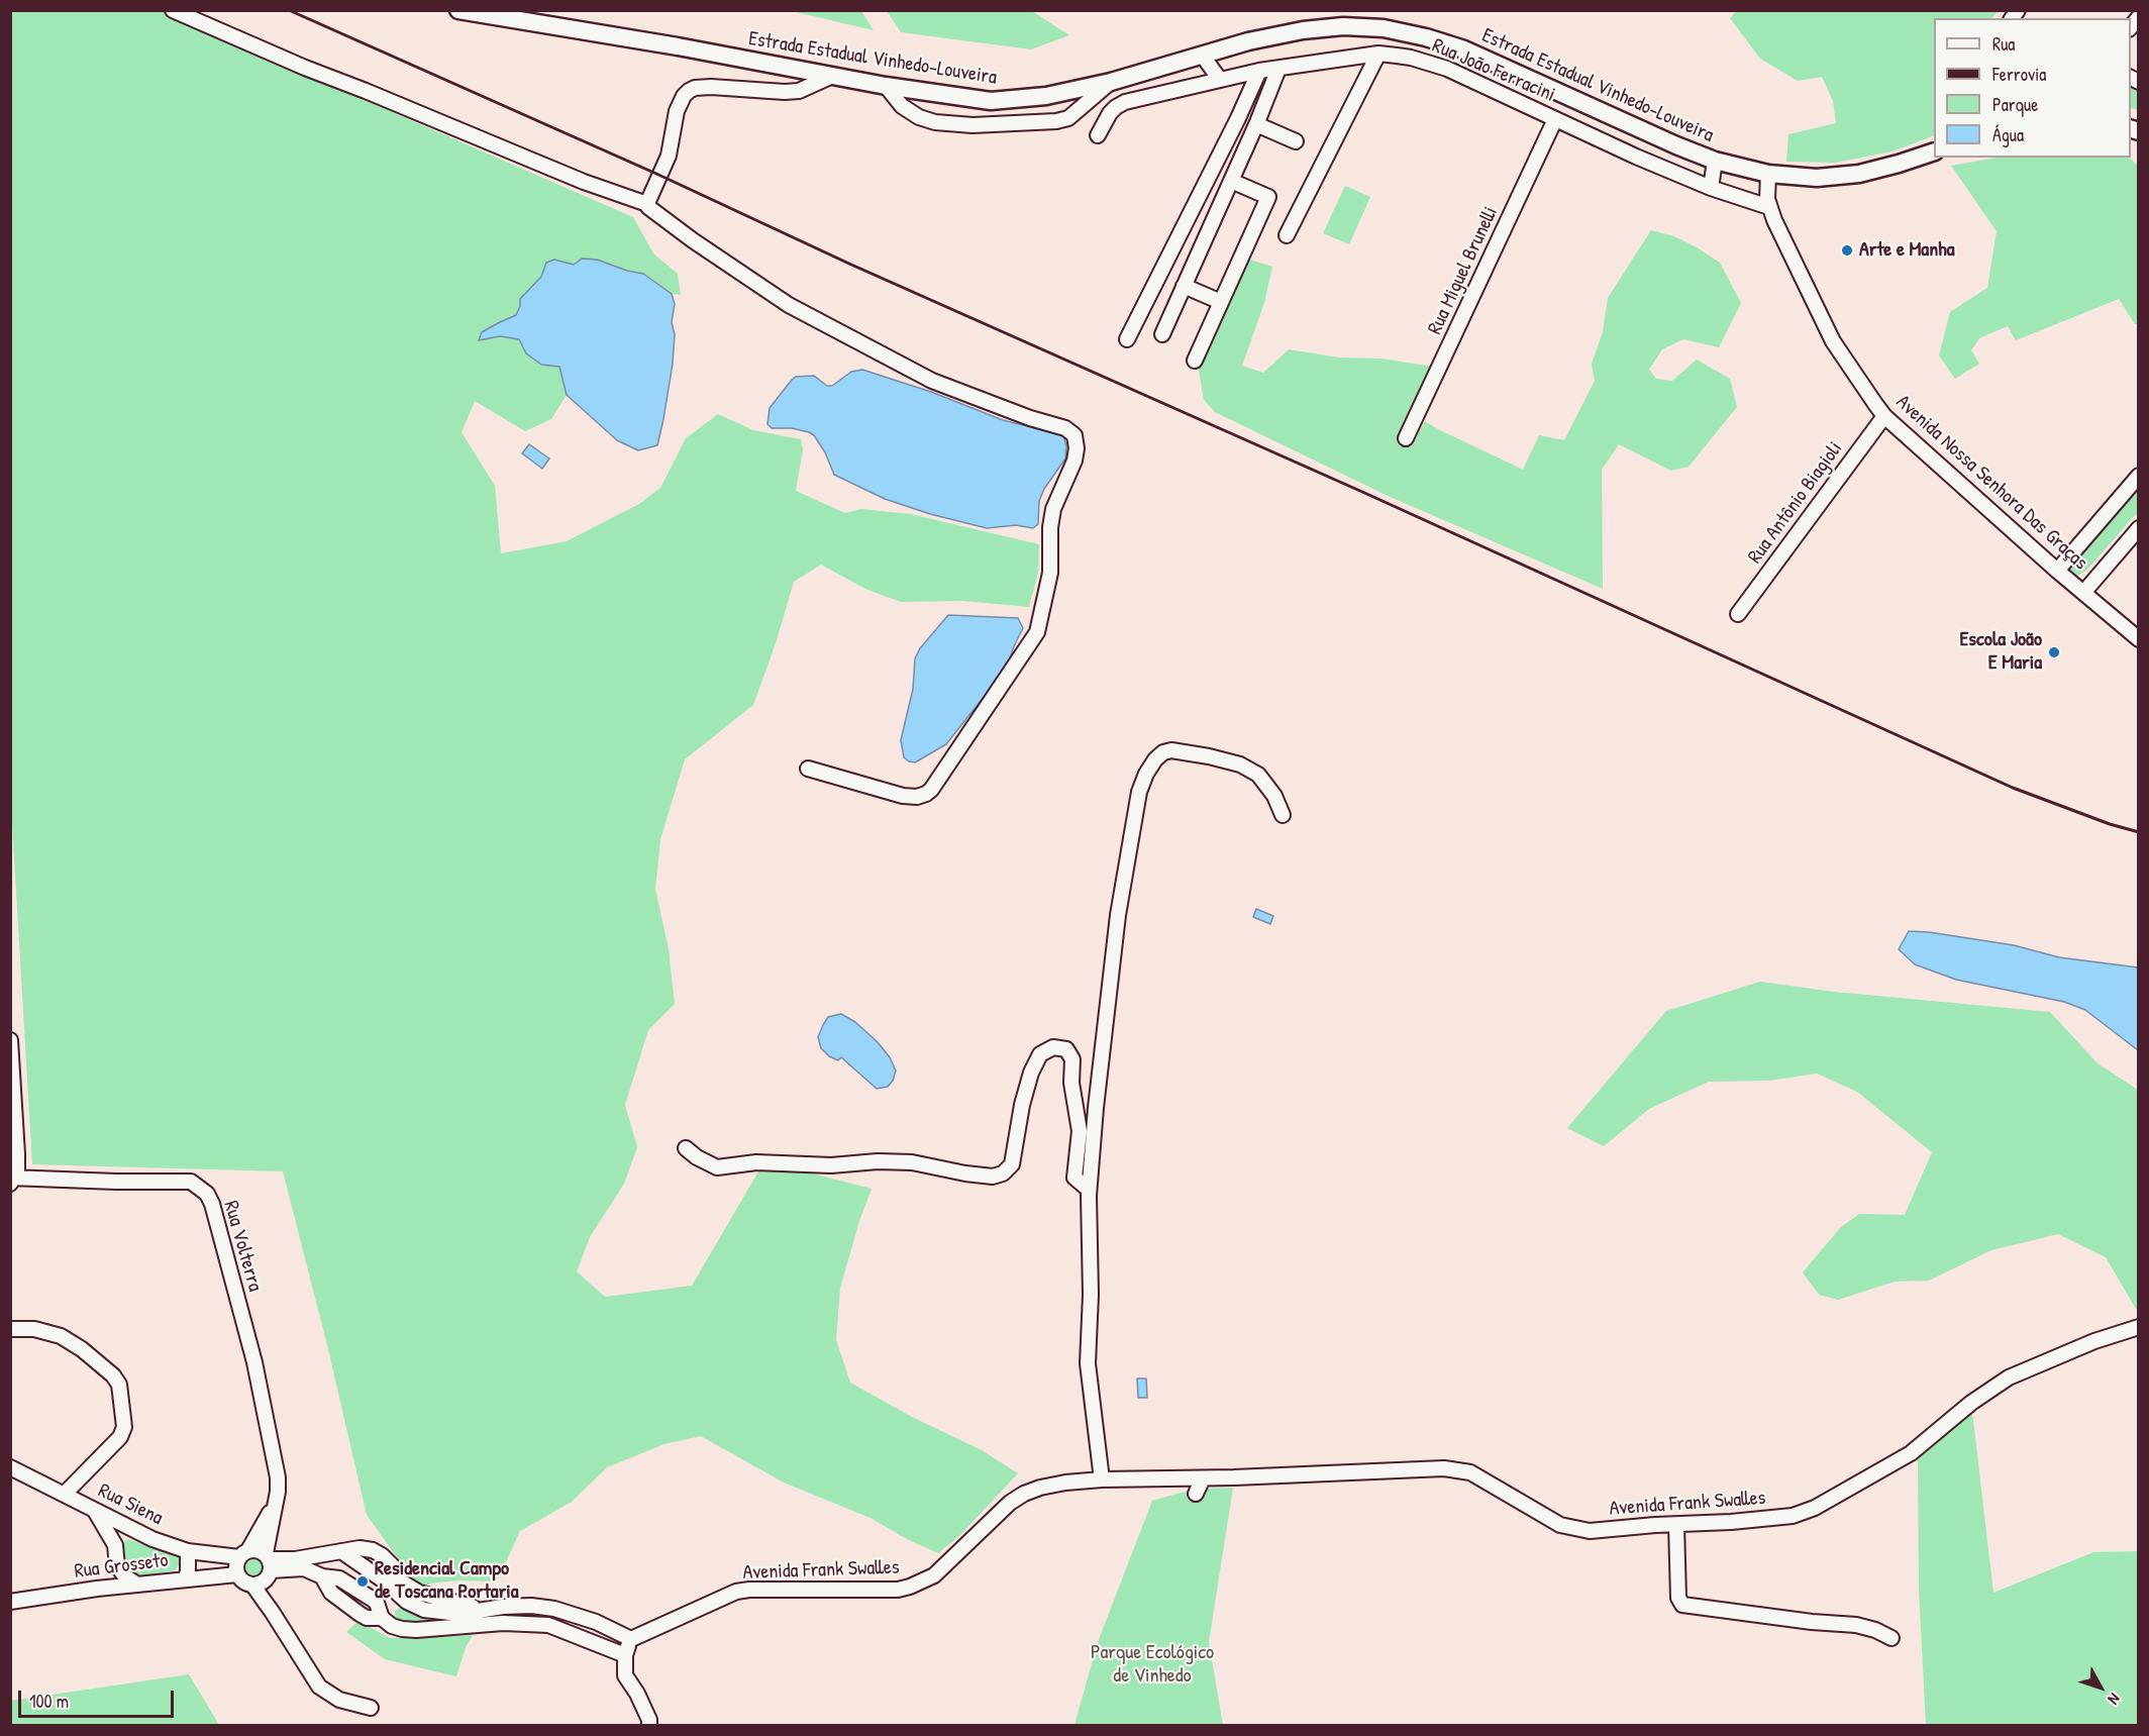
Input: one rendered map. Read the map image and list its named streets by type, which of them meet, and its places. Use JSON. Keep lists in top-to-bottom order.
{
  "streets": {
    "main road": ["Estrada Estadual Vinhedo-Louveira"],
    "street": [
      "Rua João Ferracini",
      "Rua Miguel Brunelli",
      "Avenida Nossa Senhora Das Graças",
      "Rua Antônio Biagioli",
      "Rua Volterra",
      "Avenida Frank Swalles",
      "Rua Siena",
      "Rua Grosseto"
    ]
  },
  "crossings": [
    ["Estrada Estadual Vinhedo-Louveira", "Avenida Nossa Senhora Das Graças"],
    ["Rua João Ferracini", "Rua Miguel Brunelli"],
    ["Rua João Ferracini", "Avenida Nossa Senhora Das Graças"],
    ["Avenida Nossa Senhora Das Graças", "Rua Antônio Biagioli"],
    ["Rua Volterra", "Rua Siena"]
  ],
  "parks": ["Parque Ecológico de Vinhedo"],
  "places": ["Arte e Manha", "Escola João E Maria", "Residencial Campo de Toscana Portaria"],
  "legend": [
    "Rua",
    "Ferrovia",
    "Parque",
    "Água"
  ],
  "scale_bar": "100 m",
  "north": "bottom right"
}
